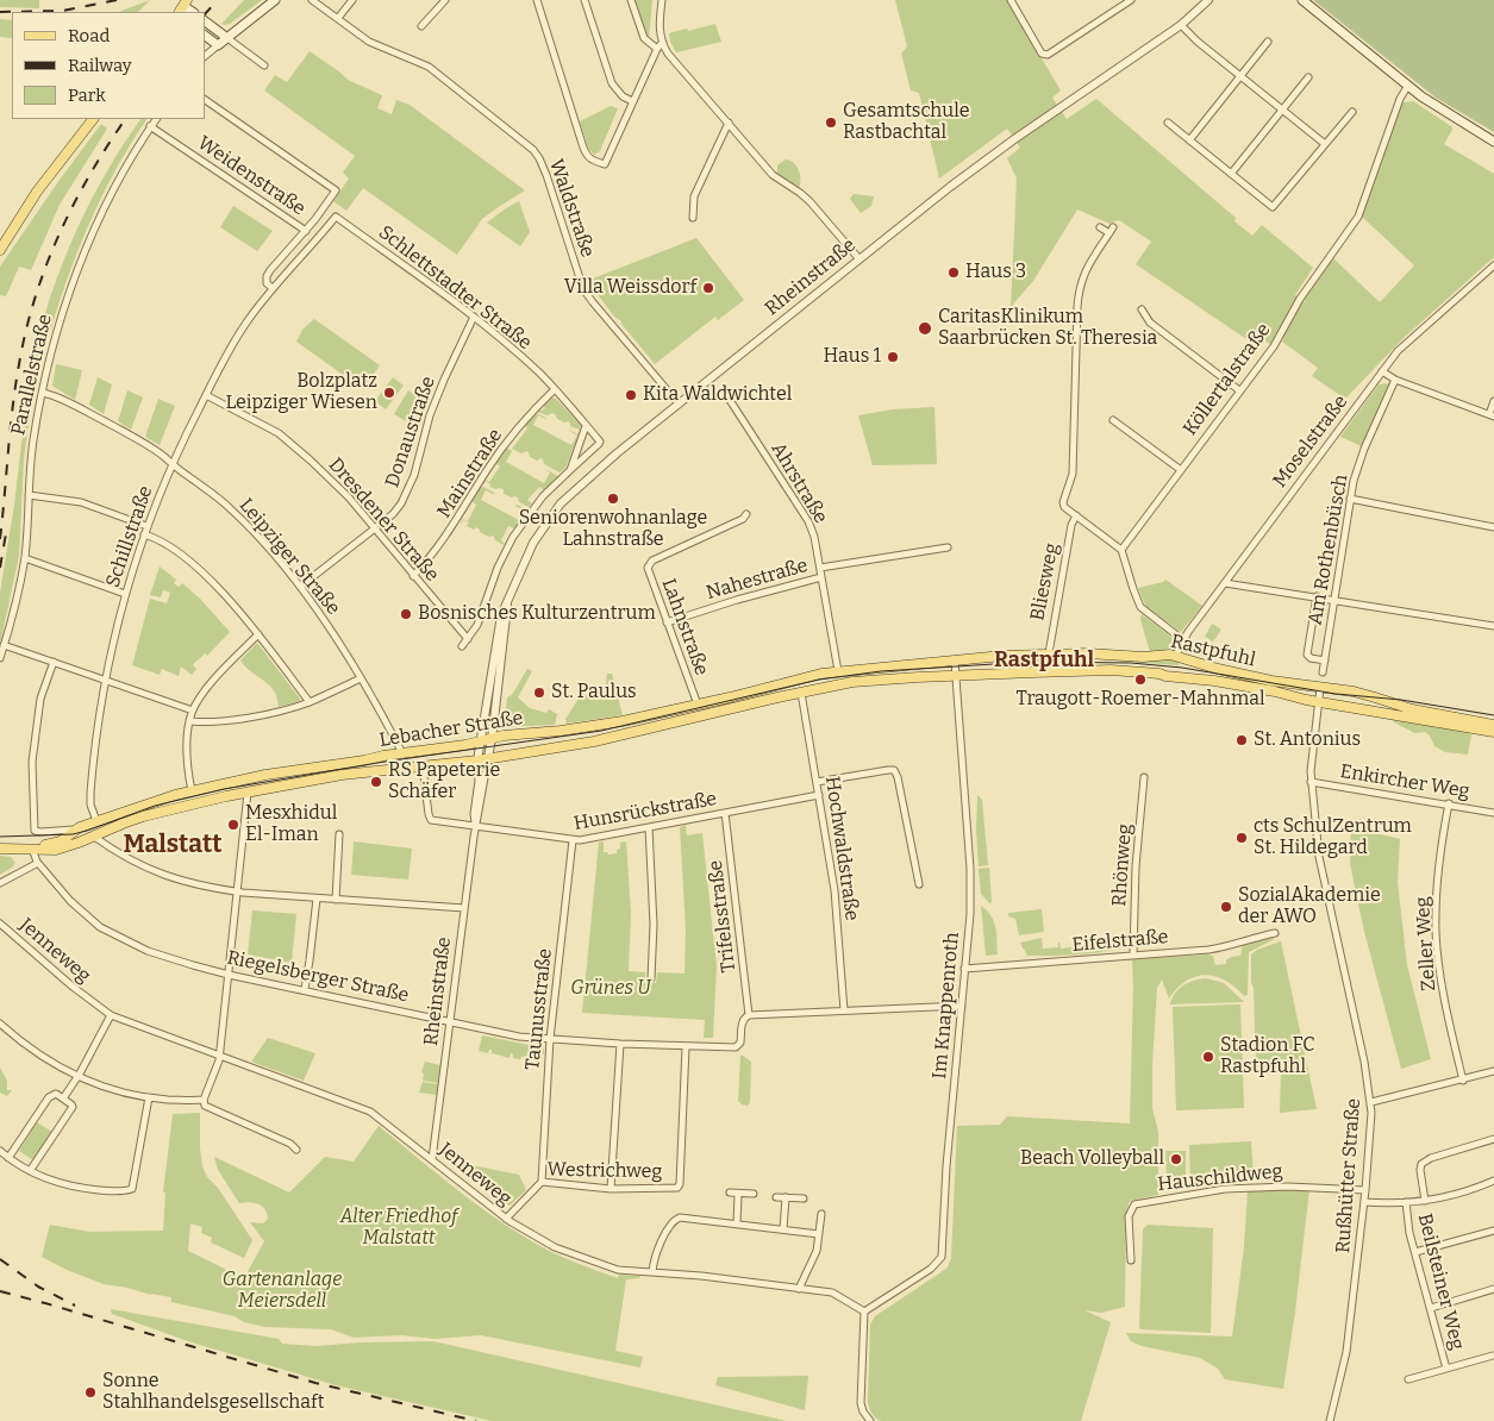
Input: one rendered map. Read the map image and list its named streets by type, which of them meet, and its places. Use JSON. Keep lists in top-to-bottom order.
{
  "streets": {
    "main road": ["Rastpfuhl", "Lebacher Straße"],
    "street": [
      "Weidenstraße",
      "Waldstraße",
      "Rheinstraße",
      "Schlettstadter Straße",
      "Parallelstraße",
      "Köllertalstraße",
      "Donaustraße",
      "Moselstraße",
      "Mainstraße",
      "Ahrstraße",
      "Dresdener Straße",
      "Schillstraße",
      "Am Rothenbüsch",
      "Leipziger Straße",
      "Nahestraße",
      "Bliesweg",
      "Lahnstraße",
      "Enkircher Weg",
      "Hunsrückstraße",
      "Hochwaldstraße",
      "Rhönweg",
      "Trifelsstraße",
      "Eifelstraße",
      "Zeller Weg",
      "Jenneweg",
      "Riegelsberger Straße",
      "Im Knappenroth",
      "Taunusstraße",
      "Westrichweg",
      "Rußhütter Straße",
      "Hauschildweg",
      "Beilsteiner Weg"
    ]
  },
  "crossings": [
    ["Weidenstraße", "Parallelstraße"],
    ["Weidenstraße", "Schillstraße"],
    ["Waldstraße", "Rheinstraße"],
    ["Rheinstraße", "Lebacher Straße"],
    ["Rheinstraße", "Hunsrückstraße"],
    ["Rheinstraße", "Jenneweg"],
    ["Rheinstraße", "Riegelsberger Straße"],
    ["Schlettstadter Straße", "Donaustraße"],
    ["Schlettstadter Straße", "Mainstraße"],
    ["Schlettstadter Straße", "Schillstraße"],
    ["Parallelstraße", "Leipziger Straße"],
    ["Donaustraße", "Dresdener Straße"],
    ["Donaustraße", "Leipziger Straße"],
    ["Moselstraße", "Rastpfuhl"],
    ["Mainstraße", "Dresdener Straße"],
    ["Ahrstraße", "Nahestraße"],
    ["Ahrstraße", "Lebacher Straße"],
    ["Dresdener Straße", "Schillstraße"],
    ["Schillstraße", "Leipziger Straße"],
    ["Schillstraße", "Lebacher Straße"],
    ["Leipziger Straße", "Lebacher Straße"],
    ["Nahestraße", "Lahnstraße"],
    ["Bliesweg", "Rastpfuhl"],
    ["Lahnstraße", "Lebacher Straße"],
    ["Rastpfuhl", "Lebacher Straße"],
    ["Rastpfuhl", "Im Knappenroth"],
    ["Rastpfuhl", "Rußhütter Straße"],
    ["Lebacher Straße", "Hochwaldstraße"],
    ["Lebacher Straße", "Im Knappenroth"],
    ["Enkircher Weg", "Zeller Weg"],
    ["Enkircher Weg", "Rußhütter Straße"],
    ["Hunsrückstraße", "Hochwaldstraße"],
    ["Hunsrückstraße", "Trifelsstraße"],
    ["Hunsrückstraße", "Taunusstraße"],
    ["Rhönweg", "Eifelstraße"],
    ["Trifelsstraße", "Riegelsberger Straße"],
    ["Eifelstraße", "Im Knappenroth"],
    ["Jenneweg", "Im Knappenroth"],
    ["Jenneweg", "Westrichweg"],
    ["Riegelsberger Straße", "Taunusstraße"],
    ["Riegelsberger Straße", "Westrichweg"],
    ["Taunusstraße", "Westrichweg"],
    ["Rußhütter Straße", "Hauschildweg"]
  ],
  "districts": ["Rastpfuhl", "Malstatt"],
  "parks": ["Grünes U", "Alter Friedhof Malstatt", "Gartenanlage Meiersdell"],
  "places": [
    "Gesamtschule Rastbachtal",
    "Haus 3",
    "Villa Weissdorf",
    "CaritasKlinikum Saarbrücken St. Theresia",
    "Haus 1",
    "Bolzplatz Leipziger Wiesen",
    "Kita Waldwichtel",
    "Seniorenwohnanlage Lahnstraße",
    "Bosnisches Kulturzentrum",
    "Traugott-Roemer-Mahnmal",
    "St. Paulus",
    "St. Antonius",
    "RS Papeterie Schäfer",
    "Mesxhidul El-Iman",
    "cts SchulZentrum St. Hildegard",
    "SozialAkademie der AWO",
    "Stadion FC Rastpfuhl",
    "Beach Volleyball",
    "Sonne Stahlhandelsgesellschaft"
  ],
  "legend": ["Road", "Railway", "Park"]
}
